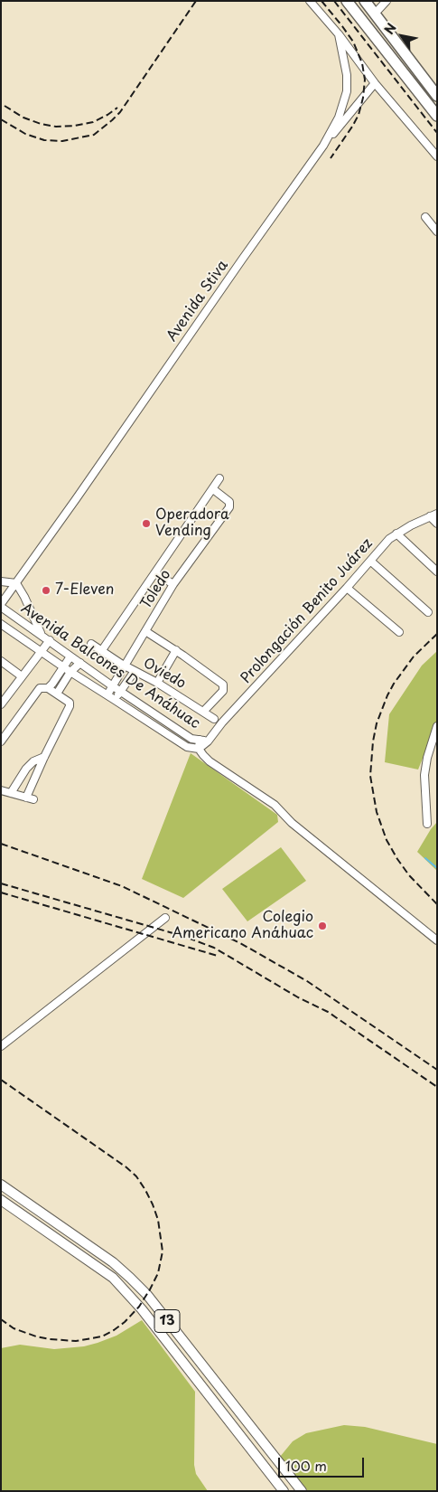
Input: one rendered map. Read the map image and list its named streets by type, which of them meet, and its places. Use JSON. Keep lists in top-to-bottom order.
{
  "streets": {
    "main road": ["13"],
    "street": [
      "Avenida Stiva",
      "Toledo",
      "Prolongación Benito Juárez",
      "Avenida Balcones De Anáhuac",
      "Oviedo"
    ]
  },
  "crossings": [
    ["Avenida Stiva", "Avenida Balcones De Anáhuac"],
    ["Toledo", "Avenida Balcones De Anáhuac"],
    ["Toledo", "Oviedo"],
    ["Prolongación Benito Juárez", "Avenida Balcones De Anáhuac"]
  ],
  "places": ["Operadora Vending", "7-Eleven", "Colegio Americano Anáhuac"],
  "scale_bar": "100 m",
  "north": "top left"
}
